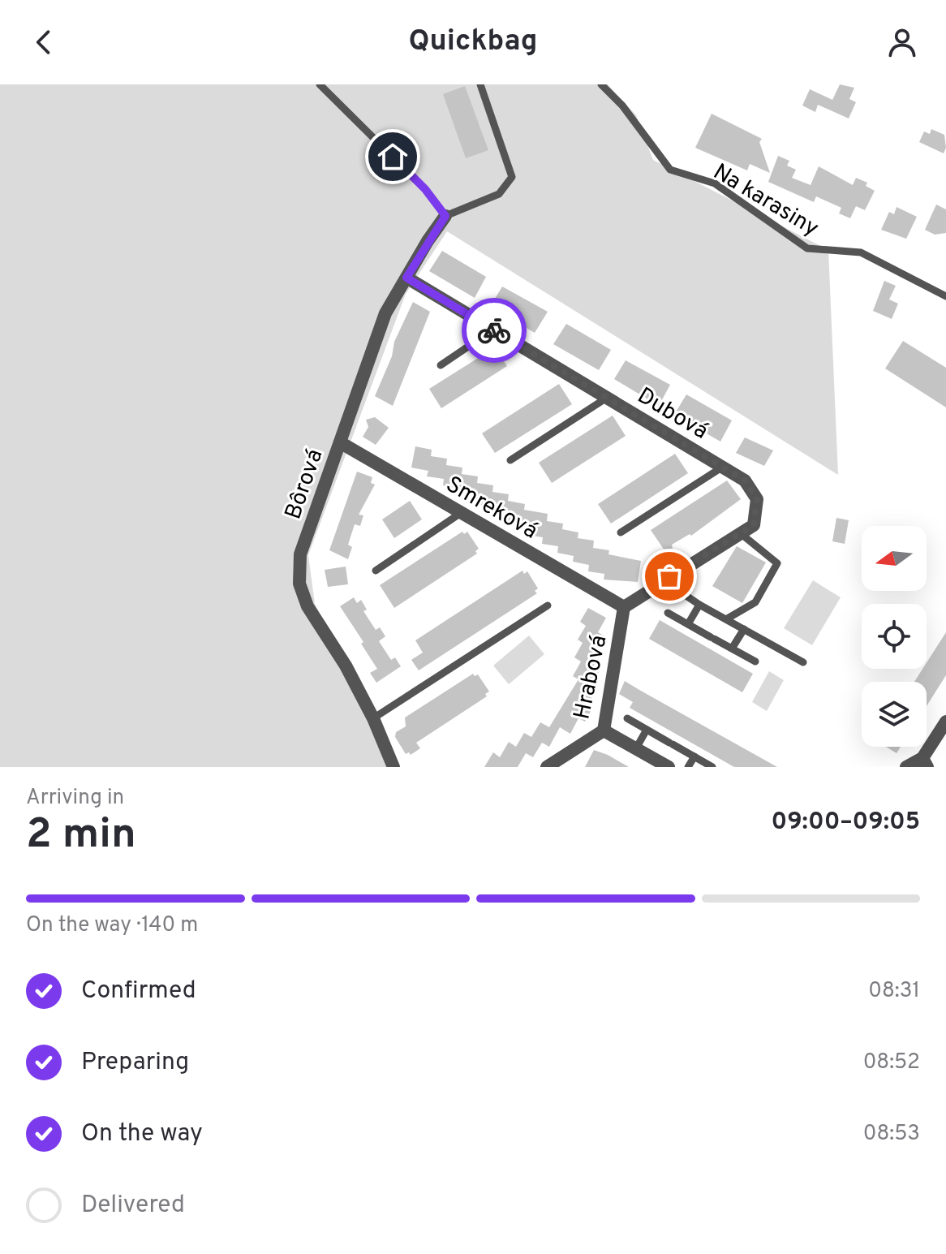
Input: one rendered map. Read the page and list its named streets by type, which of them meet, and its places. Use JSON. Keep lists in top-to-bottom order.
{
  "streets": {
    "street": [
      "Dubová",
      "Bôrová",
      "Smreková",
      "Hrabová"
    ],
    "lane": ["Na karasiny"]
  },
  "crossings": [
    ["Dubová", "Bôrová"],
    ["Bôrová", "Smreková"],
    ["Smreková", "Hrabová"]
  ],
  "north": "left",
  "page": {
    "header": "Quickbag",
    "heading": ["2 min", "Arriving in", "09:00–09:05"],
    "bar": "On the way · 140 m",
    "list": [
      ["Confirmed", "08:31"],
      ["Preparing", "08:52"],
      ["On the way", "08:53"],
      "Delivered"
    ]
  }
}
